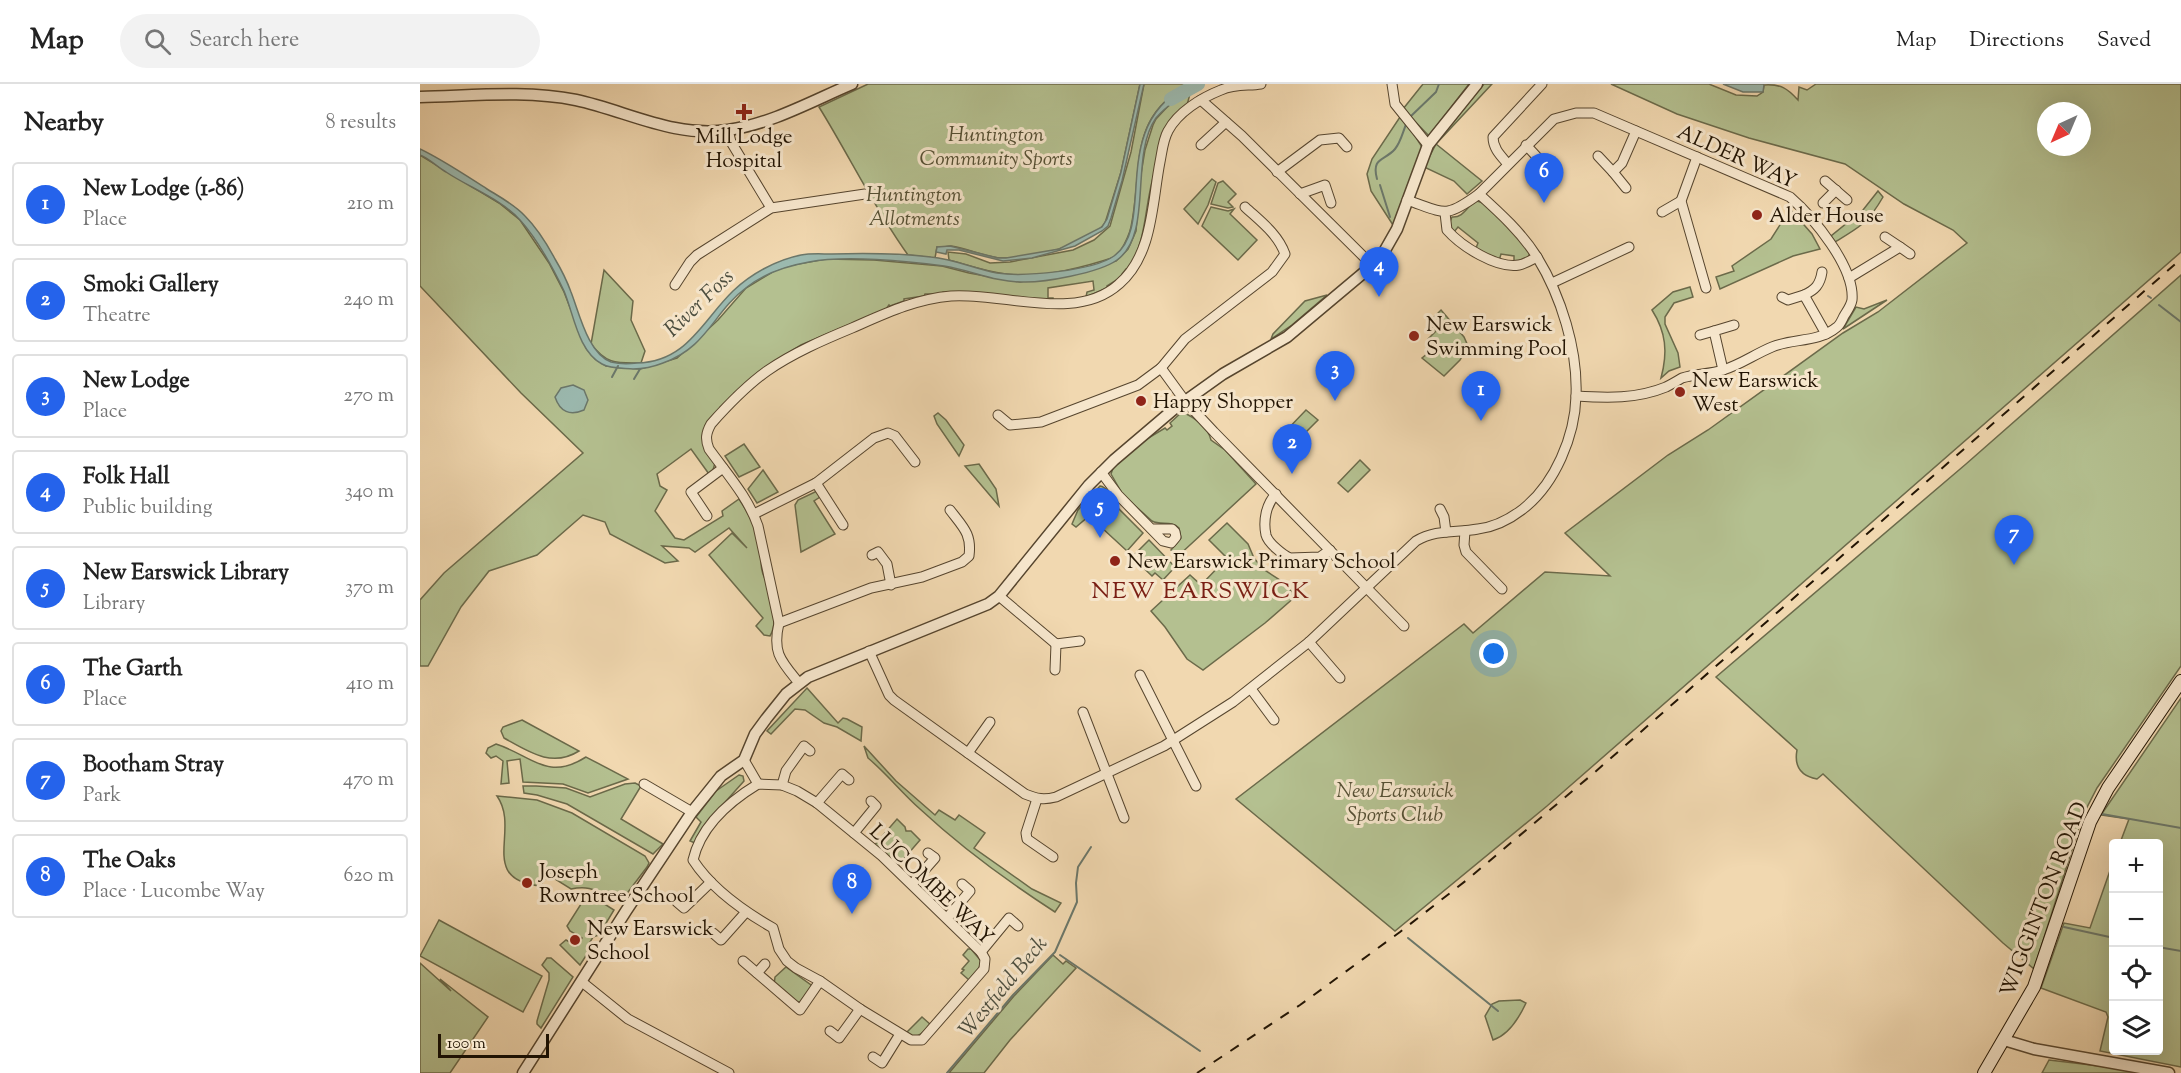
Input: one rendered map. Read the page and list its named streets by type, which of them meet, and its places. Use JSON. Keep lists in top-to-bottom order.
{
  "streets": {
    "main road": ["WIGGINTON ROAD"],
    "street": ["ALDER WAY", "LUCOMBE WAY"]
  },
  "districts": ["NEW EARSWICK"],
  "water": ["River Foss", "Westfield Beck"],
  "parks": ["Huntington Community Sports", "Huntington Allotments", "New Earswick Sports Club"],
  "places": {
    "health": ["Mill Lodge Hospital"],
    "other": [
      "Alder House",
      "New Earswick Swimming Pool",
      "New Earswick West",
      "Happy Shopper",
      "New Earswick Primary School",
      "Joseph Rowntree School",
      "New Earswick School"
    ]
  },
  "scale_bar": "100 m",
  "north": "bottom left",
  "page": {
    "header": "Map",
    "search": "Search here",
    "nav": ["Map", "Directions", "Saved"],
    "heading": ["Nearby", "8 results"],
    "pins": [
      "6",
      "4",
      "3",
      "1",
      "2",
      "5",
      "7",
      "8"
    ],
    "list": [
      {
        "mark": "1",
        "name": "New Lodge (1-86)",
        "note": "Place",
        "value": "210 m"
      },
      {
        "mark": "2",
        "name": "Smoki Gallery",
        "note": "Theatre",
        "value": "240 m"
      },
      {
        "mark": "3",
        "name": "New Lodge",
        "note": "Place",
        "value": "270 m"
      },
      {
        "mark": "4",
        "name": "Folk Hall",
        "note": "Public building",
        "value": "340 m"
      },
      {
        "mark": "5",
        "name": "New Earswick Library",
        "note": "Library",
        "value": "370 m"
      },
      {
        "mark": "6",
        "name": "The Garth",
        "note": "Place",
        "value": "410 m"
      },
      {
        "mark": "7",
        "name": "Bootham Stray",
        "note": "Park",
        "value": "470 m"
      },
      {
        "mark": "8",
        "name": "The Oaks",
        "note": "Place · Lucombe Way",
        "value": "620 m"
      }
    ],
    "map_buttons": ["+", "−"],
    "scale": "100 m"
  }
}
